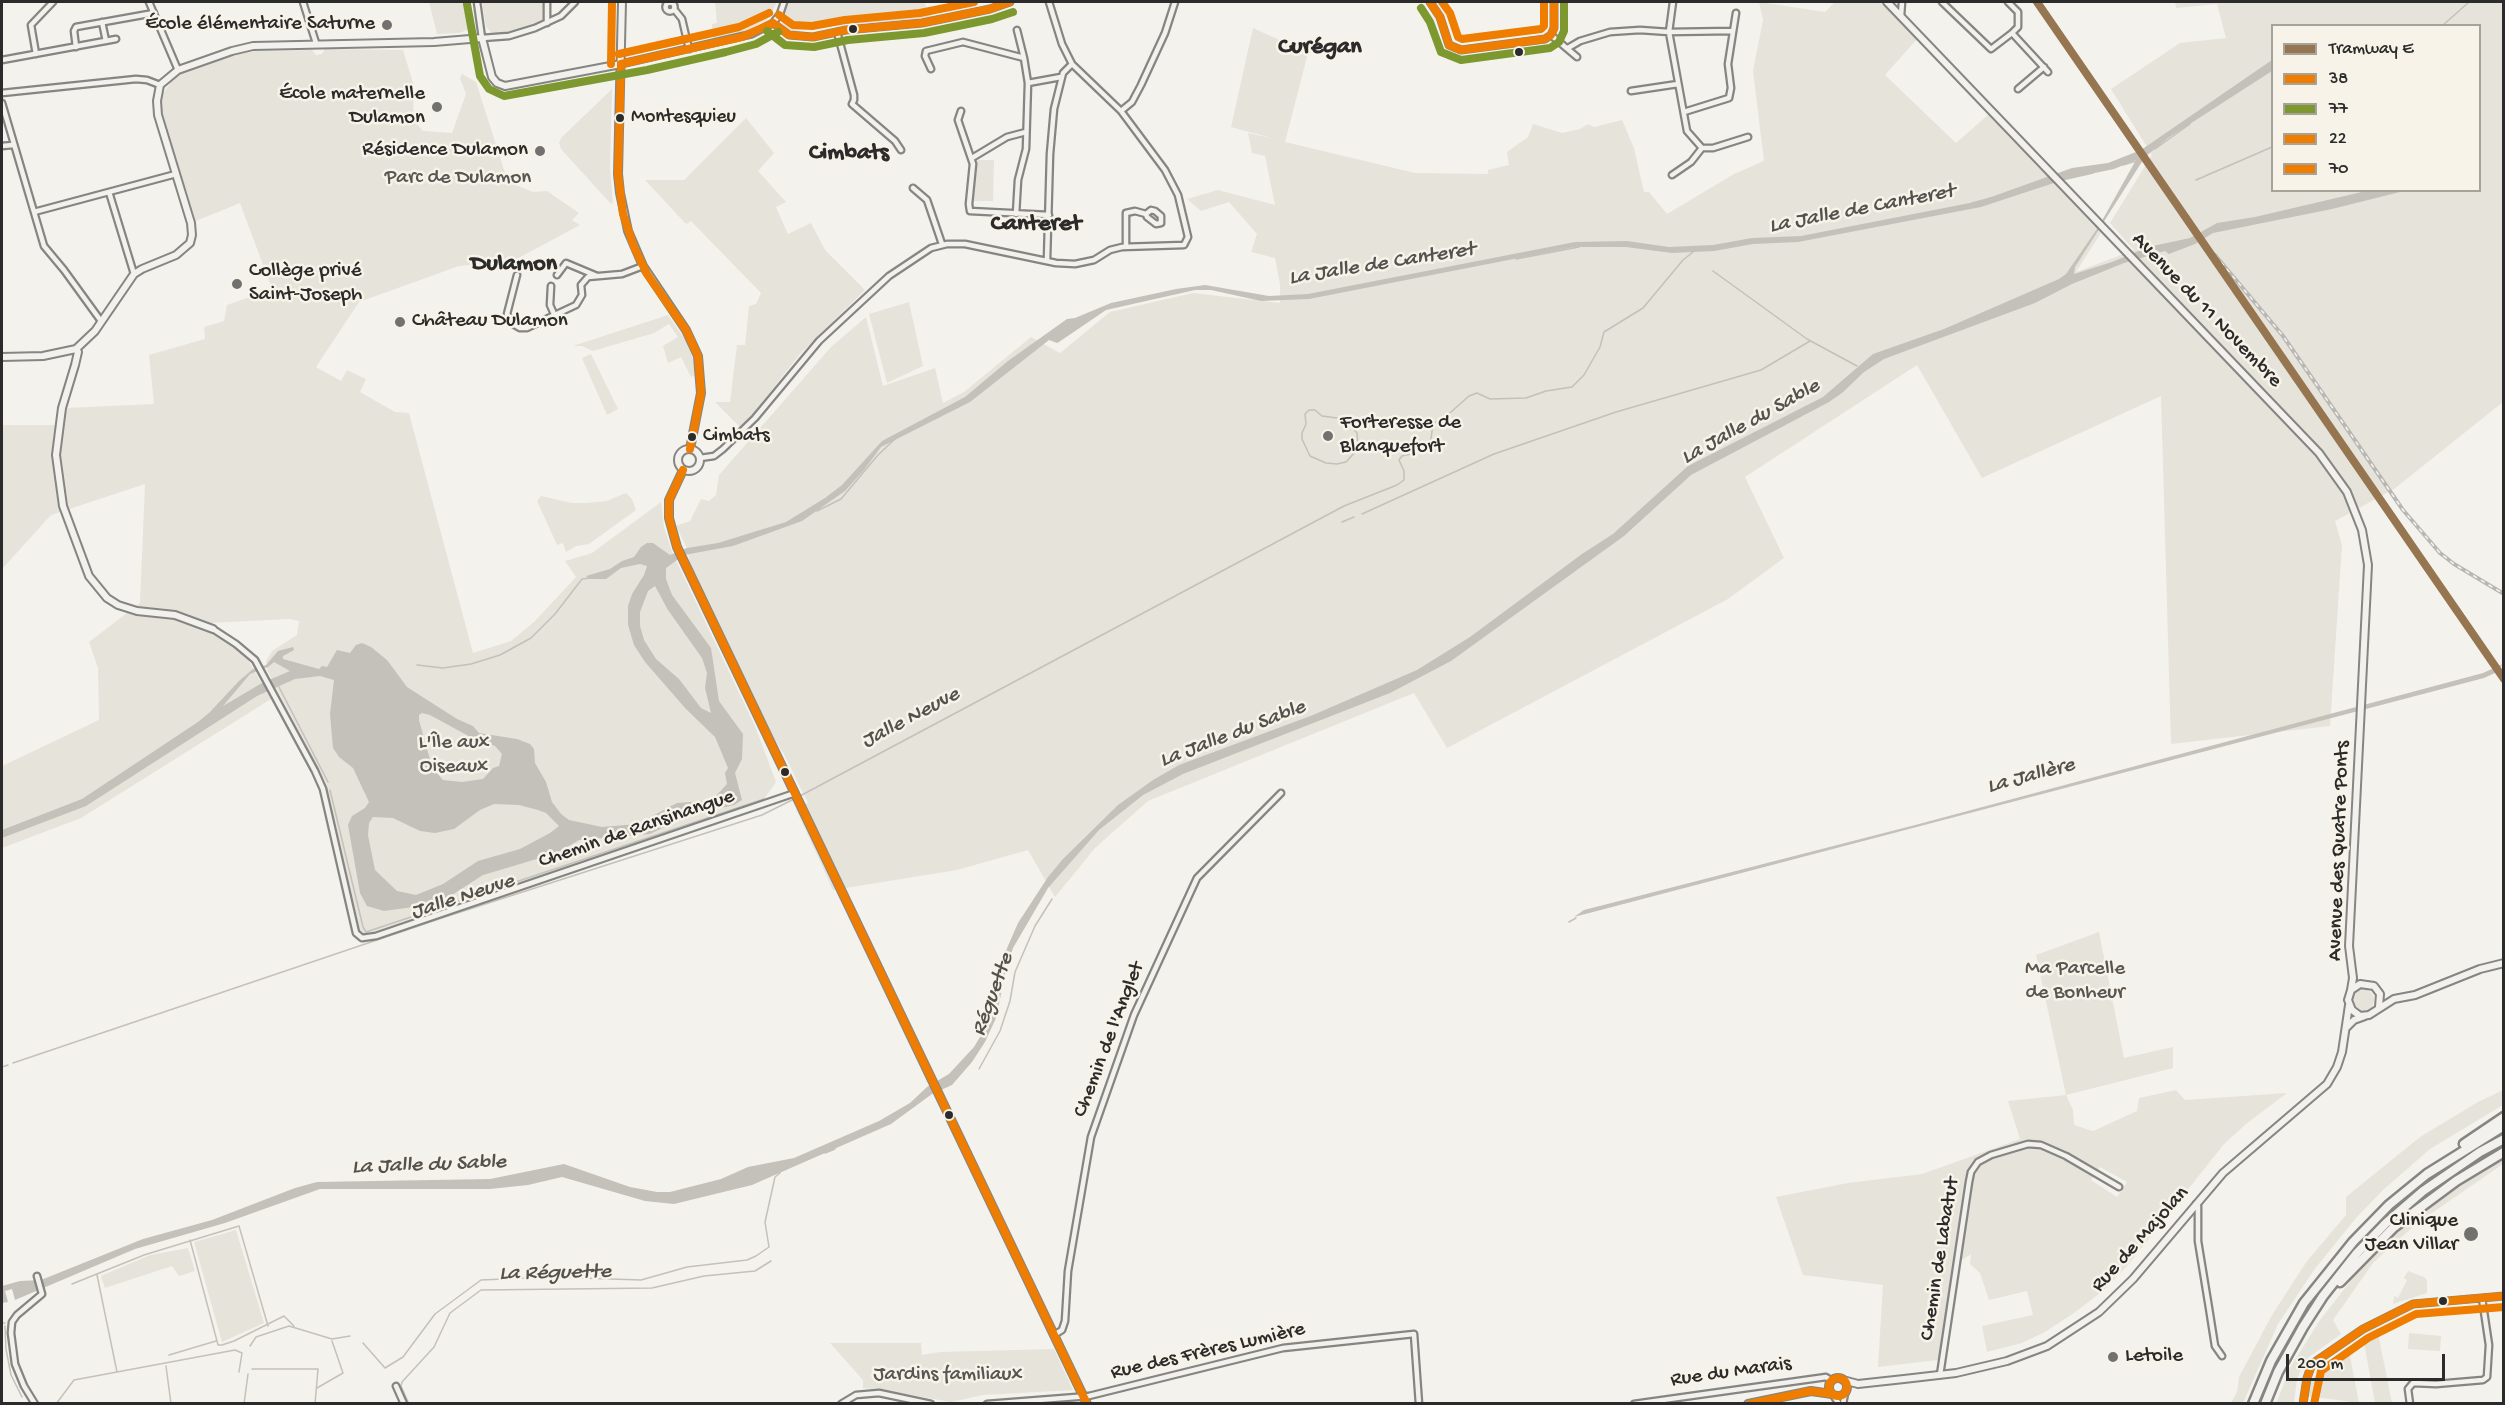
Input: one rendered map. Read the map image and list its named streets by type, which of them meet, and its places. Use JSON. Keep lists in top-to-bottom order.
{
  "streets": {
    "main road": [
      "Avenue du 11 Novembre",
      "Chemin de Ransinangue",
      "Avenue des Quatre Ponts",
      "Rue de Majolan"
    ],
    "street": [
      "Chemin de l'Anglet",
      "Chemin de Labatut",
      "Rue des Frères Lumière",
      "Rue du Marais"
    ]
  },
  "crossings": [
    ["Avenue du 11 Novembre", "Avenue des Quatre Ponts"],
    ["Avenue des Quatre Ponts", "Rue de Majolan"],
    ["Rue de Majolan", "Chemin de Labatut"],
    ["Rue de Majolan", "Rue du Marais"]
  ],
  "districts": [
    "Curégan",
    "Cimbats",
    "Canteret",
    "Dulamon"
  ],
  "water": [
    "La Jalle de Canteret",
    "La Jalle du Sable",
    "Jalle Neuve",
    "La Jallère",
    "Réguette",
    "La Réguette"
  ],
  "parks": [
    "Parc de Dulamon",
    "L'Île aux Oiseaux",
    "Ma Parcelle de Bonheur",
    "Jardins familiaux"
  ],
  "places": [
    "École élémentaire Saturne",
    "École maternelle Dulamon",
    "Montesquieu",
    "Résidence Dulamon",
    "Collège privé Saint-Joseph",
    "Château Dulamon",
    "Forteresse de Blanquefort",
    "Cimbats",
    "Clinique Jean Villar",
    "Letoile"
  ],
  "lines": [
    "tram line E",
    "transit line 38",
    "transit line 77",
    "transit line 22",
    "transit line 70"
  ],
  "legend": [
    "Tramway E",
    "38",
    "77",
    "22",
    "70"
  ],
  "scale_bar": "200 m"
}
